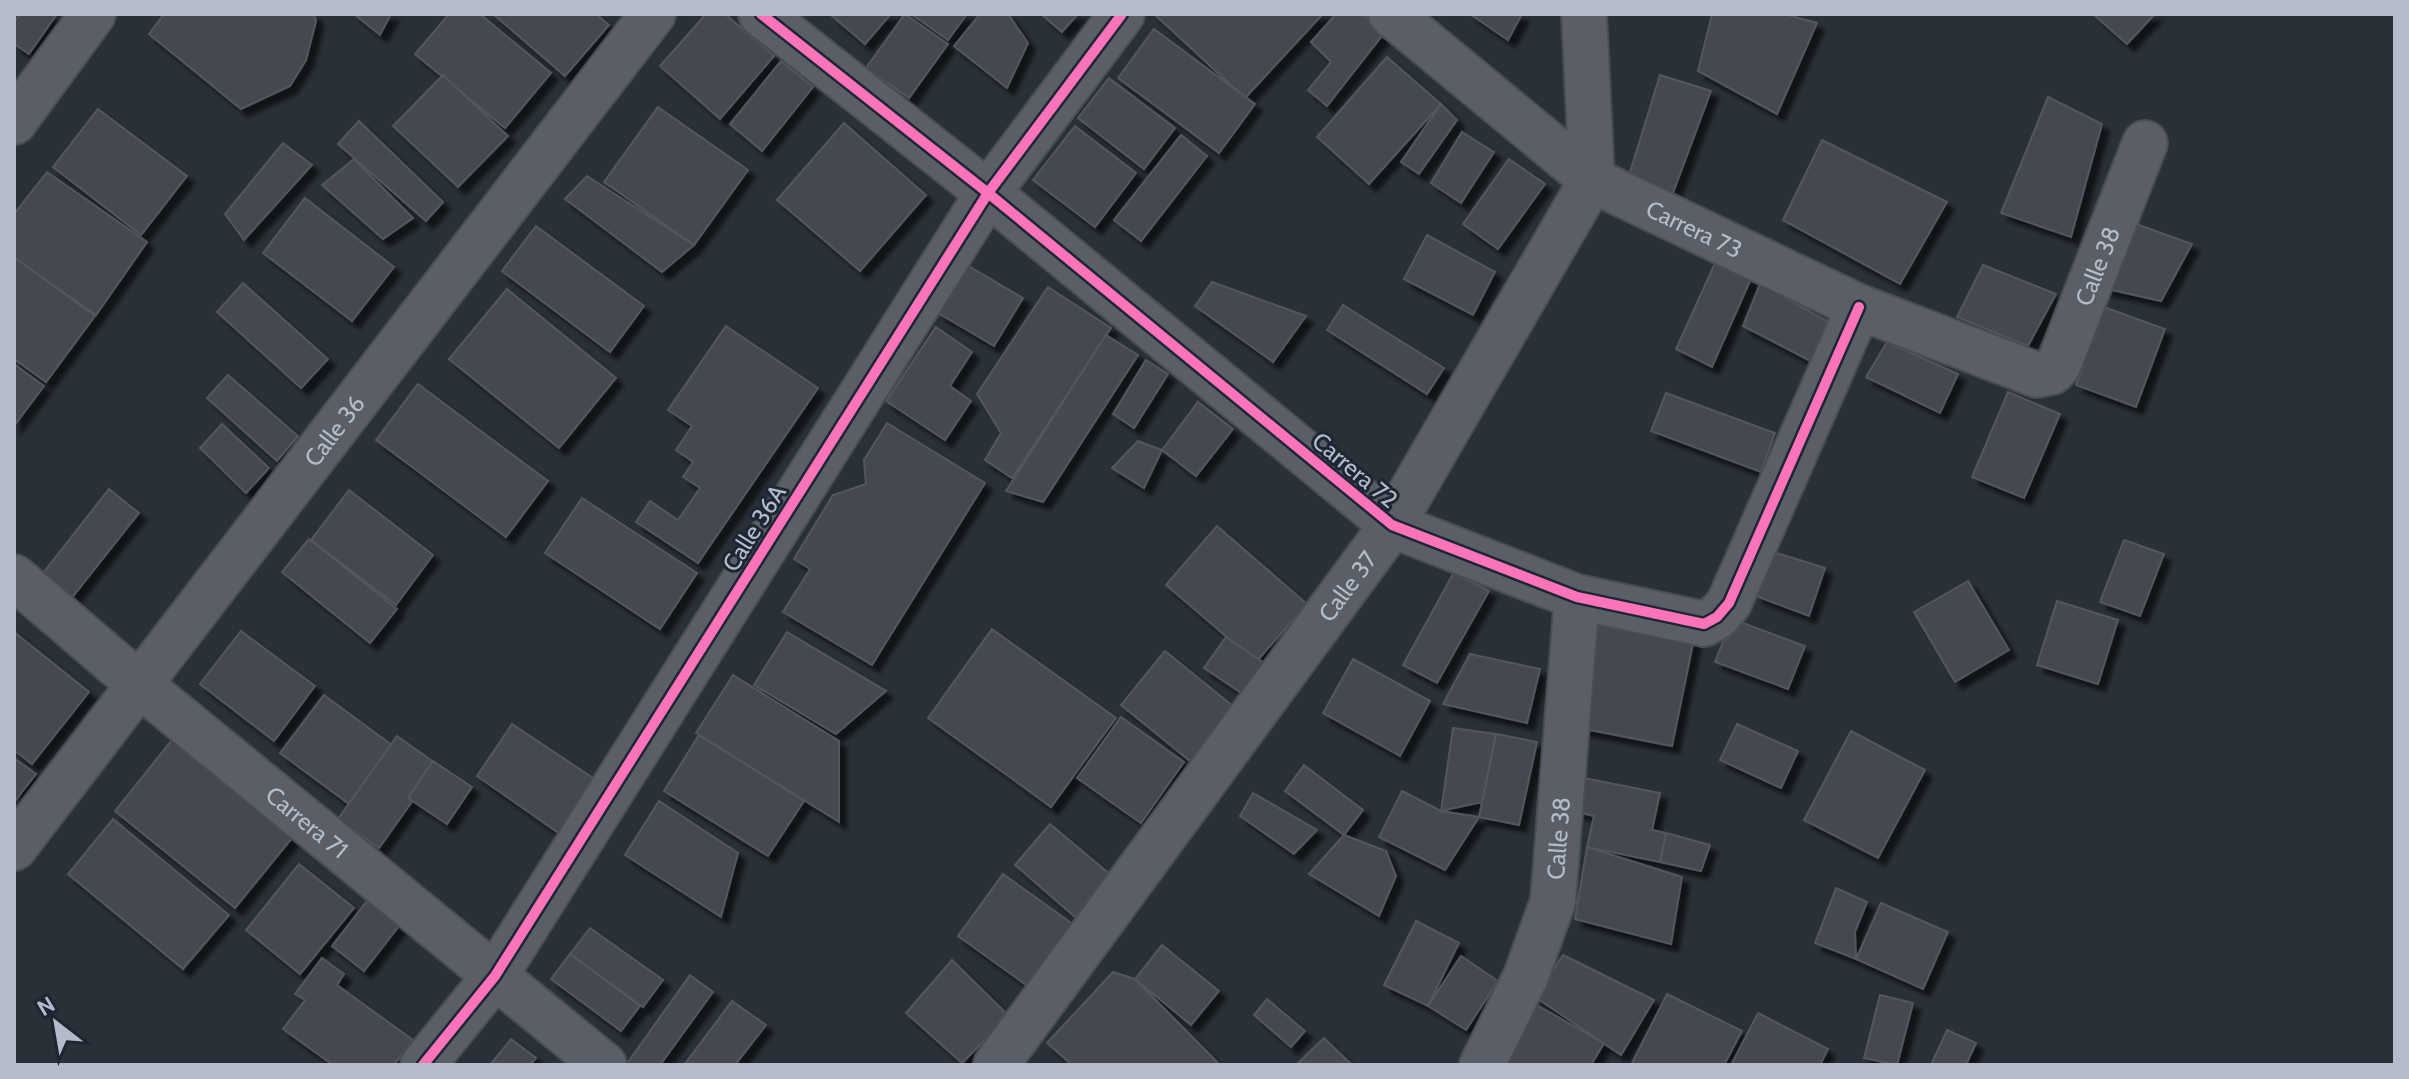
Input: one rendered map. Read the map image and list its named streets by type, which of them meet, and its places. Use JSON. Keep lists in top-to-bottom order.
{
  "streets": {
    "street": [
      "Carrera 73",
      "Calle 38",
      "Calle 36",
      "Carrera 72",
      "Calle 36A",
      "Calle 37",
      "Carrera 71"
    ]
  },
  "crossings": [
    ["Carrera 73", "Calle 38"],
    ["Carrera 73", "Carrera 72"],
    ["Carrera 73", "Calle 37"],
    ["Calle 38", "Carrera 72"],
    ["Calle 36", "Carrera 71"],
    ["Carrera 72", "Calle 36A"],
    ["Carrera 72", "Calle 37"],
    ["Calle 36A", "Carrera 71"]
  ],
  "north": "top left"
}
